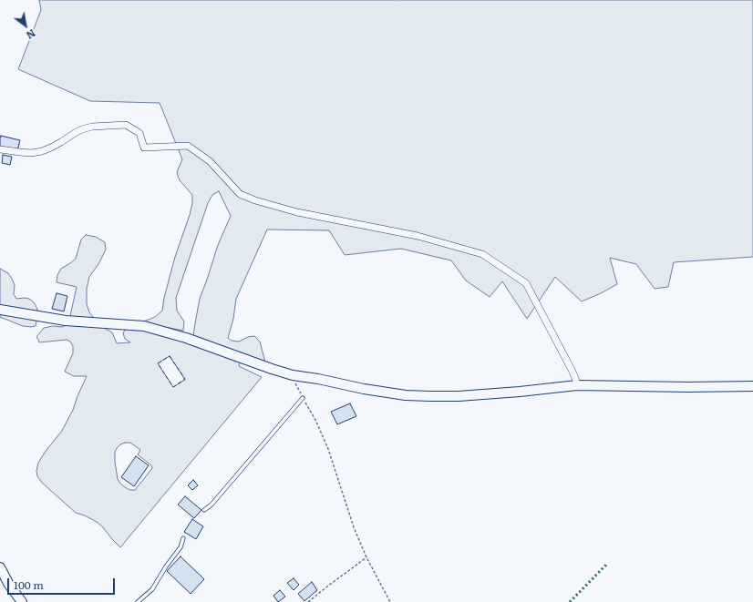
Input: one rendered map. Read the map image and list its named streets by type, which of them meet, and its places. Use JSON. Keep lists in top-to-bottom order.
{
  "scale_bar": "100 m",
  "north": "bottom right"
}
